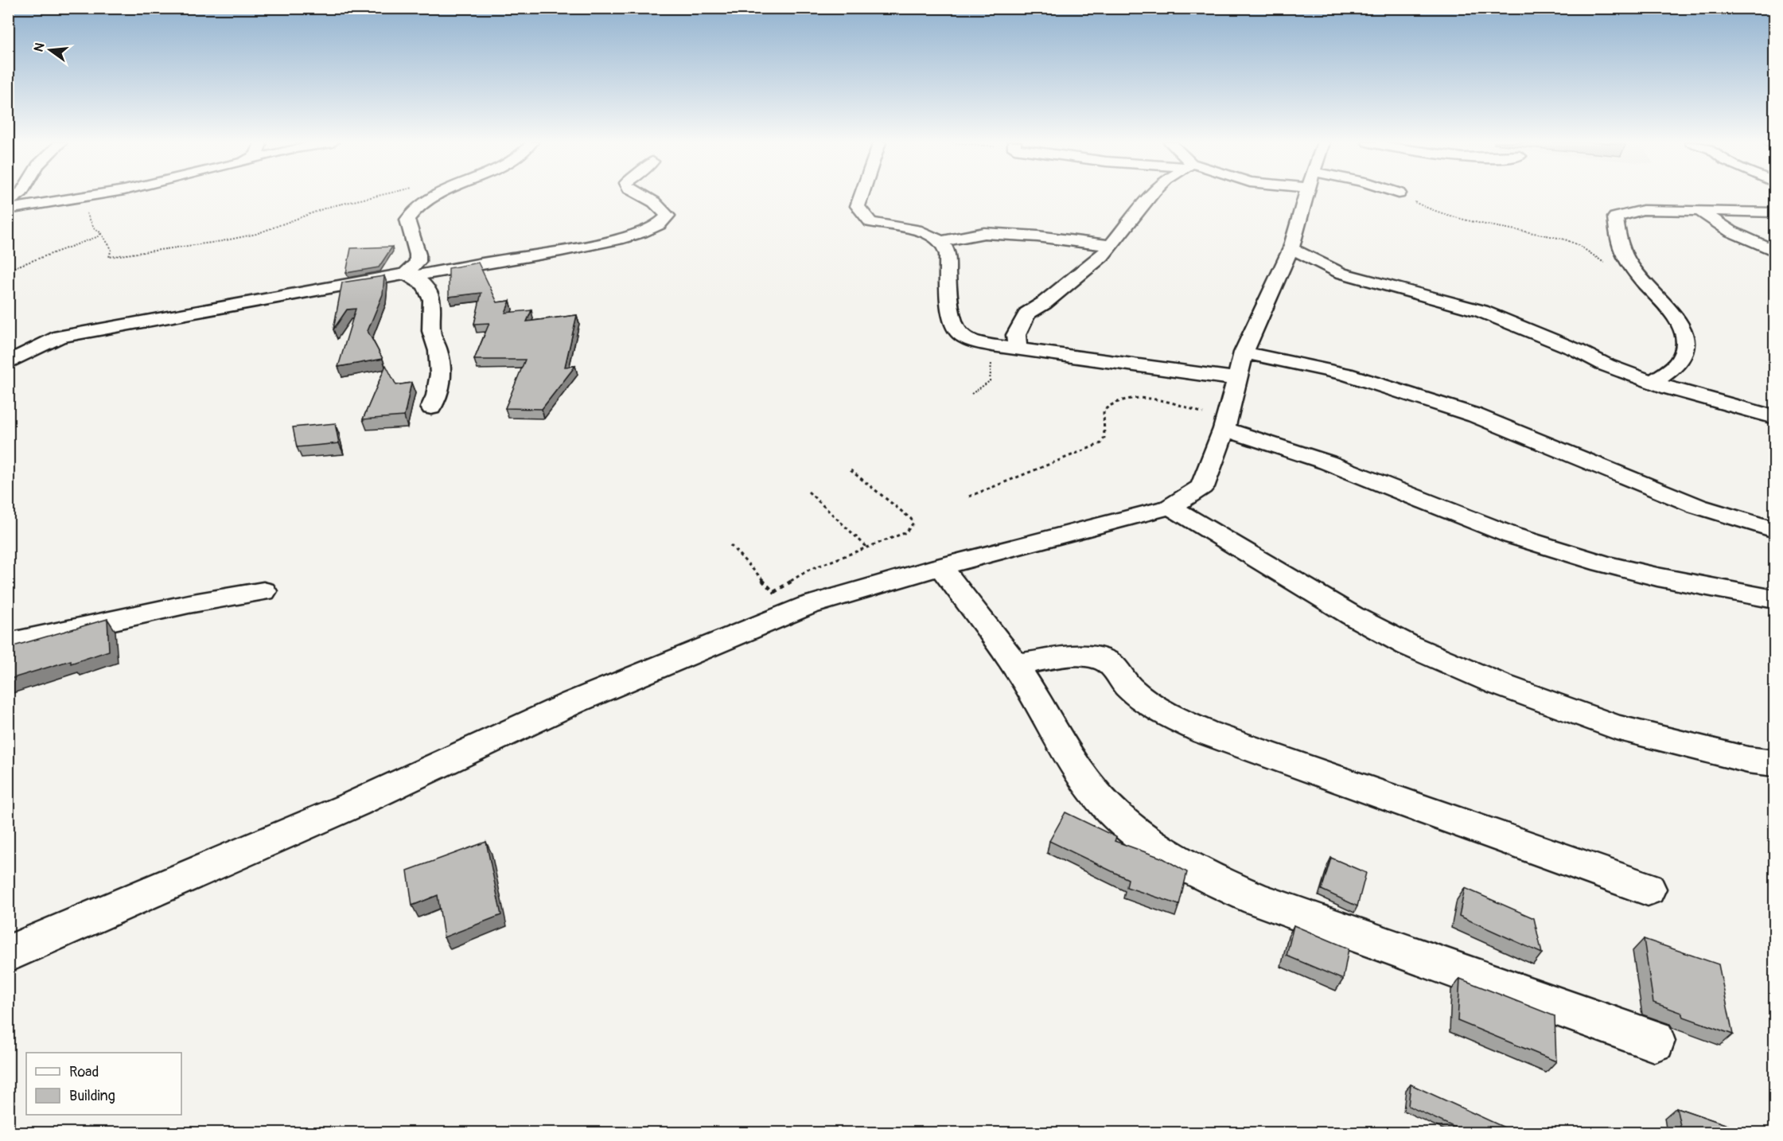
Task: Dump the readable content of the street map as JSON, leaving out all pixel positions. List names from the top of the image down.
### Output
{
  "legend": ["Road", "Building"],
  "north": "left"
}
